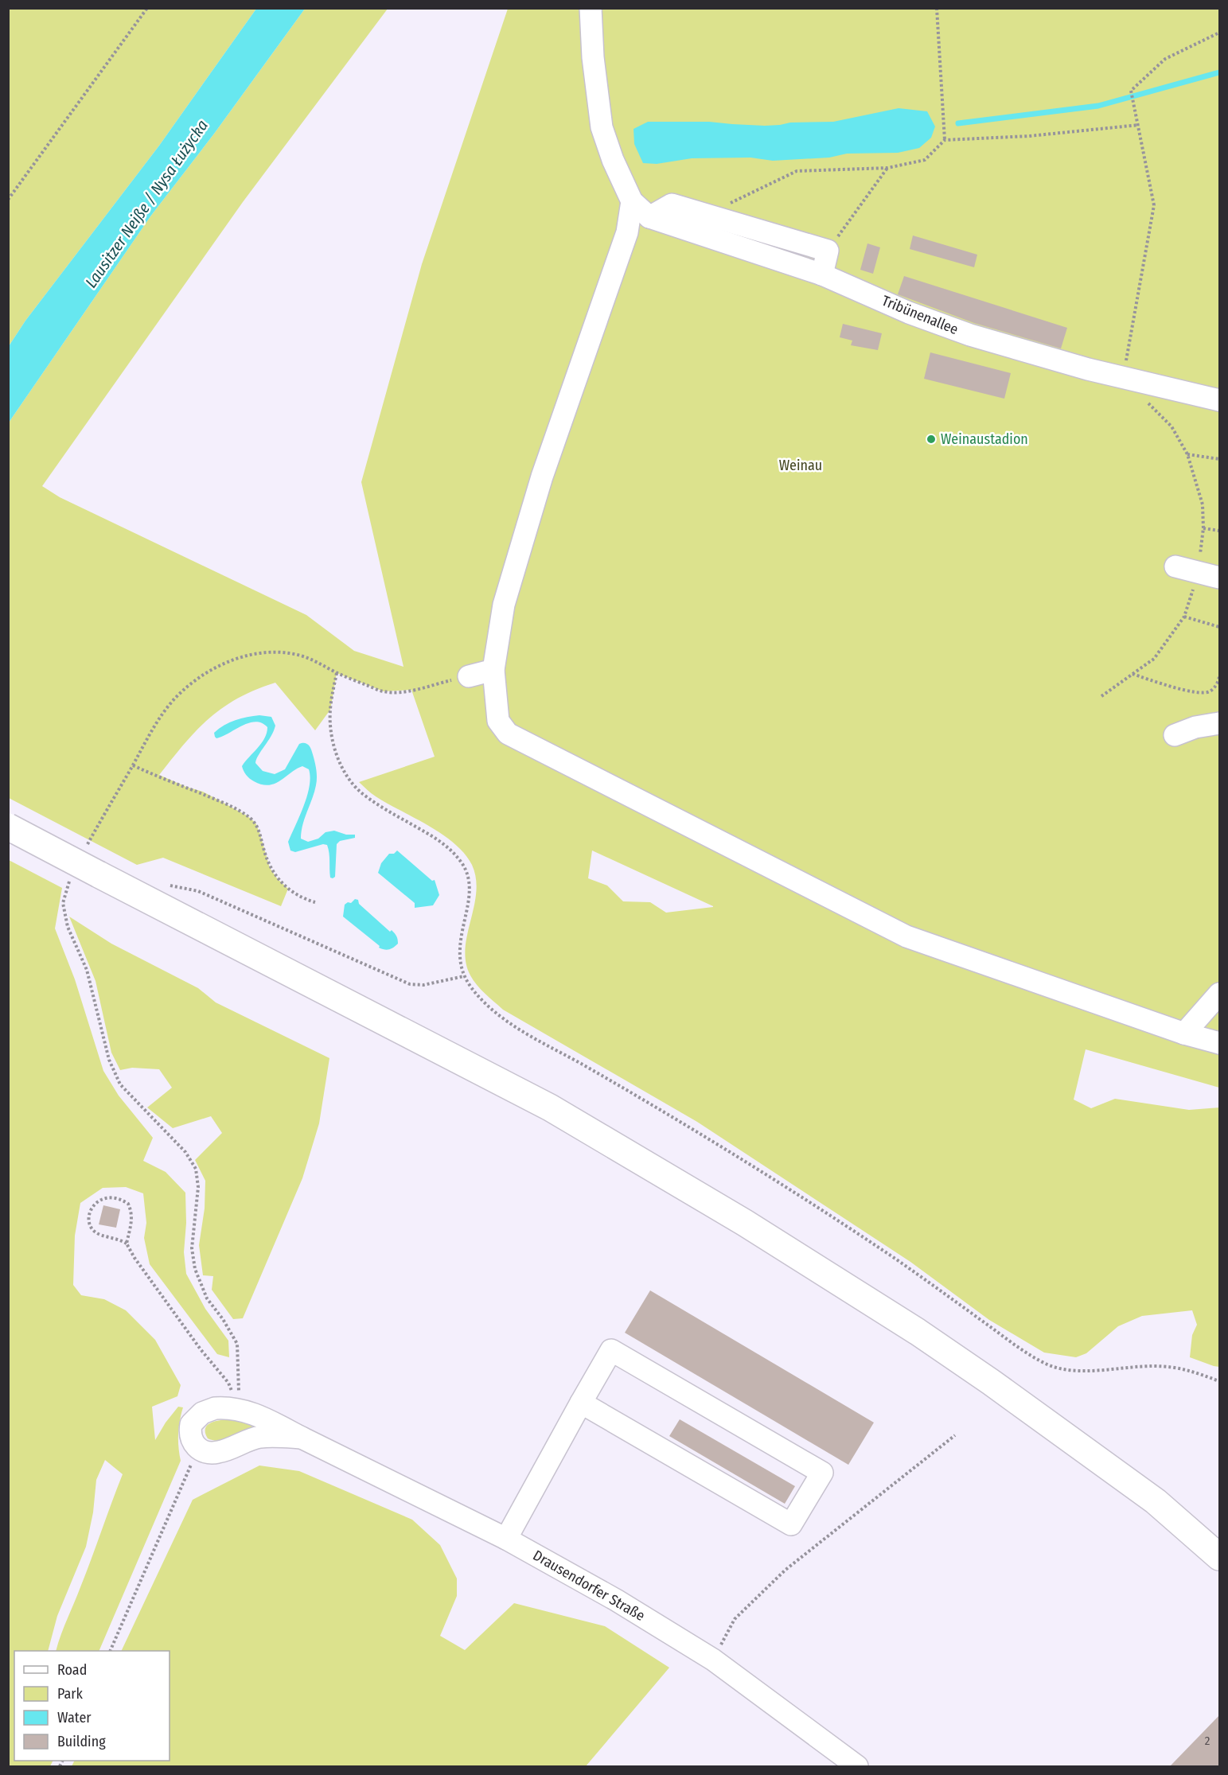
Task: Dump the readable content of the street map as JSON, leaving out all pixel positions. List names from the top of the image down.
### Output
{
  "streets": {
    "street": ["Tribünenallee", "Drausendorfer Straße"]
  },
  "water": ["Lausitzer Neiße / Nysa Łużycka"],
  "parks": ["Weinau"],
  "places": ["Weinaustadion"],
  "house_numbers": ["2"],
  "legend": [
    "Road",
    "Park",
    "Water",
    "Building"
  ]
}
